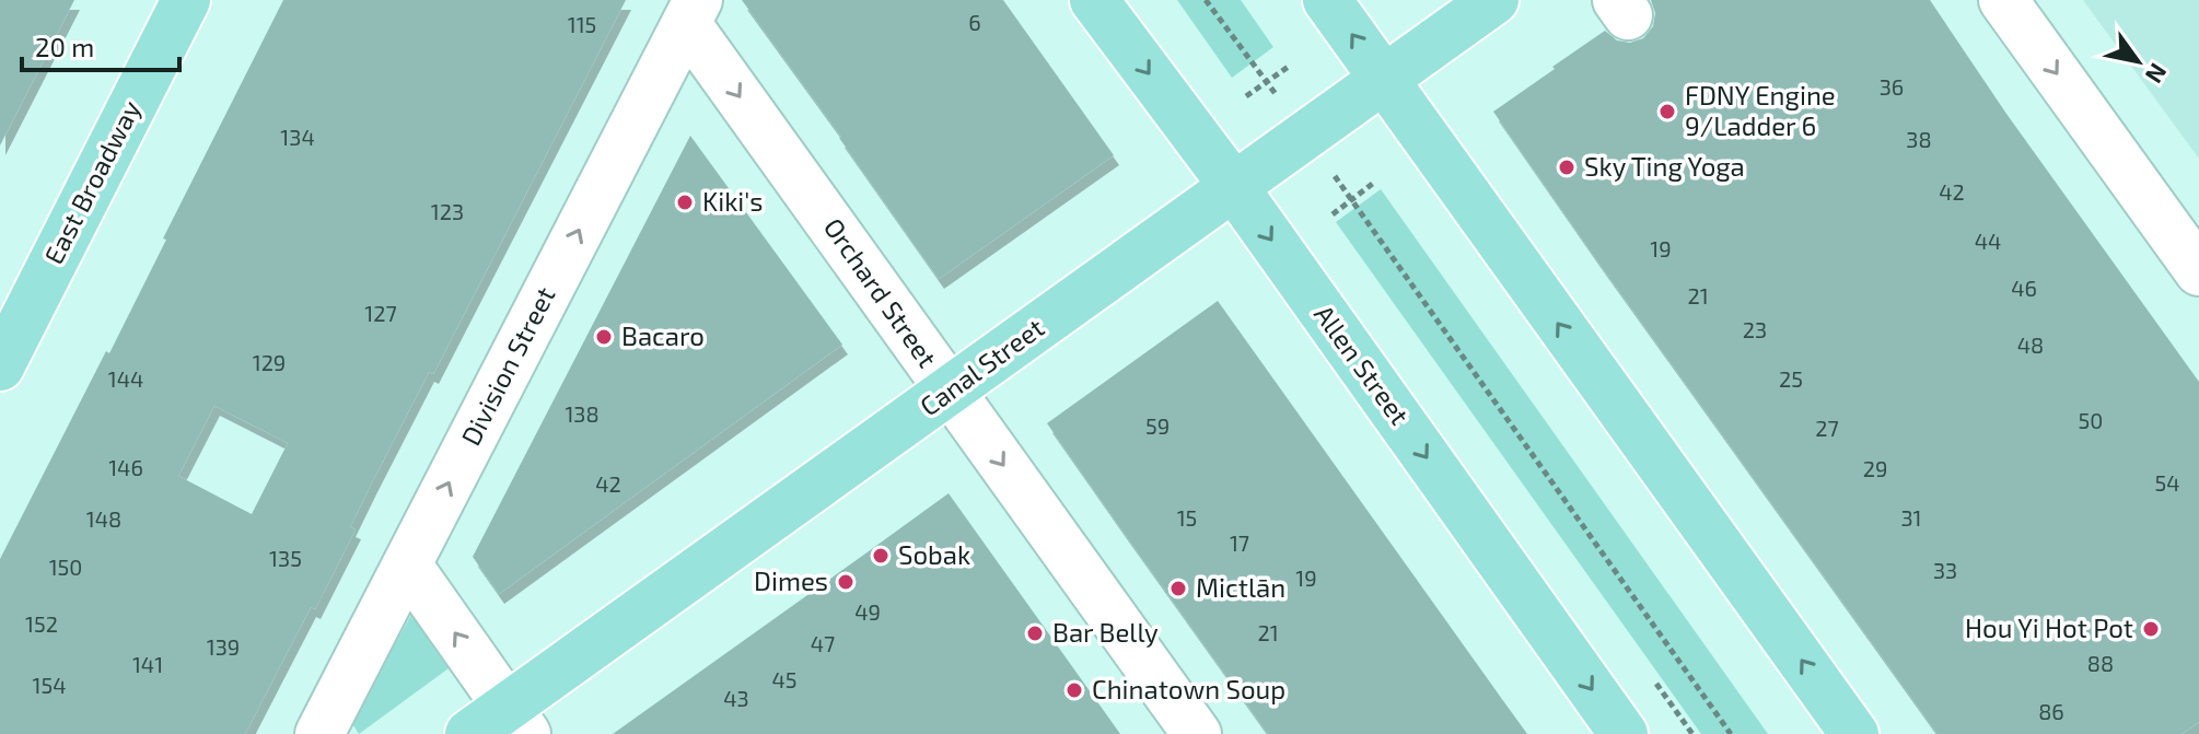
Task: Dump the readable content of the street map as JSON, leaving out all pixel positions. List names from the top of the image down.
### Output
{
  "streets": {
    "main road": ["East Broadway", "Allen Street", "Canal Street"],
    "street": ["Orchard Street", "Division Street"]
  },
  "crossings": [
    ["Orchard Street", "Division Street"],
    ["Orchard Street", "Canal Street"],
    ["Allen Street", "Canal Street"]
  ],
  "one_way": ["Orchard Street", "Division Street"],
  "places": [
    "FDNY Engine 9/Ladder 6",
    "Sky Ting Yoga",
    "Kiki's",
    "Bacaro",
    "Sobak",
    "Dimes",
    "Mictlān",
    "Hou Yi Hot Pot",
    "Bar Belly",
    "Chinatown Soup"
  ],
  "house_numbers": [
    "6",
    "115",
    "36",
    "134",
    "38",
    "42",
    "123",
    "44",
    "19",
    "46",
    "21",
    "127",
    "23",
    "48",
    "129",
    "144",
    "25",
    "138",
    "50",
    "59",
    "27",
    "146",
    "29",
    "54",
    "42",
    "15",
    "31",
    "148",
    "17",
    "135",
    "150",
    "33",
    "19",
    "49",
    "152",
    "21",
    "47",
    "139",
    "88",
    "141",
    "45",
    "154",
    "43",
    "86"
  ],
  "scale_bar": "20 m",
  "north": "bottom right"
}
